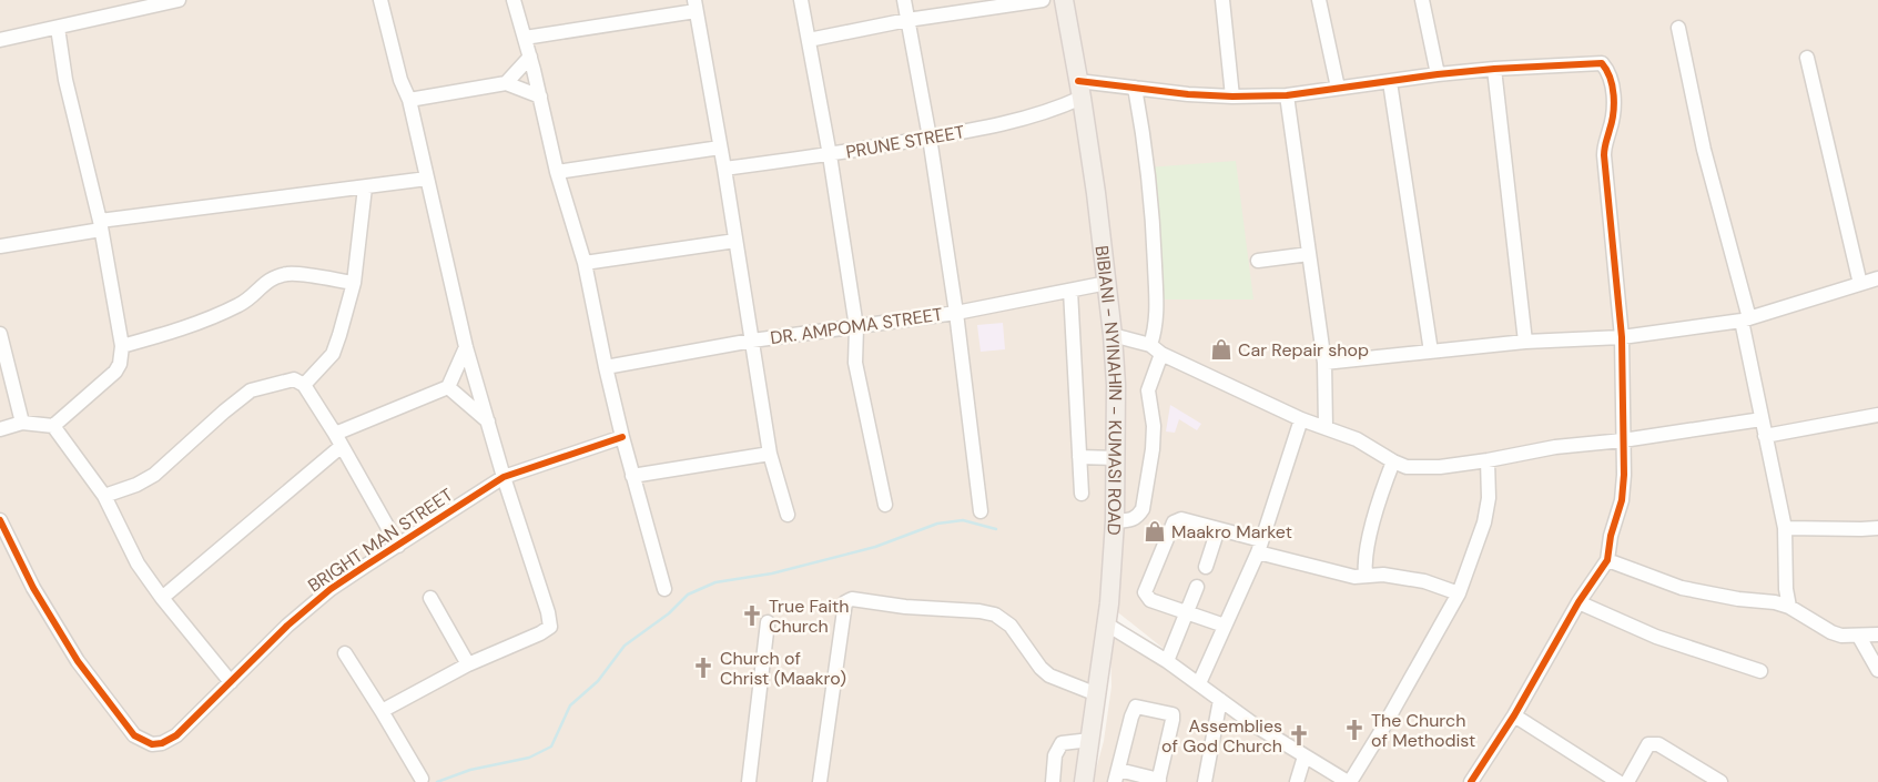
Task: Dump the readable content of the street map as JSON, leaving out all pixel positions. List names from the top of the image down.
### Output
{
  "streets": {
    "main road": ["BIBIANI - NYINAHIN - KUMASI ROAD"],
    "street": ["PRUNE STREET", "DR. AMPOMA STREET", "BRIGHT MAN STREET"]
  },
  "crossings": [
    ["PRUNE STREET", "BIBIANI - NYINAHIN - KUMASI ROAD"],
    ["DR. AMPOMA STREET", "BIBIANI - NYINAHIN - KUMASI ROAD"]
  ],
  "places": {
    "shop": ["Car Repair shop", "Maakro Market"],
    "church": [
      "True Faith Church",
      "Church of Christ (Maakro)",
      "The Church of Methodist",
      "Assemblies of God Church"
    ]
  }
}
